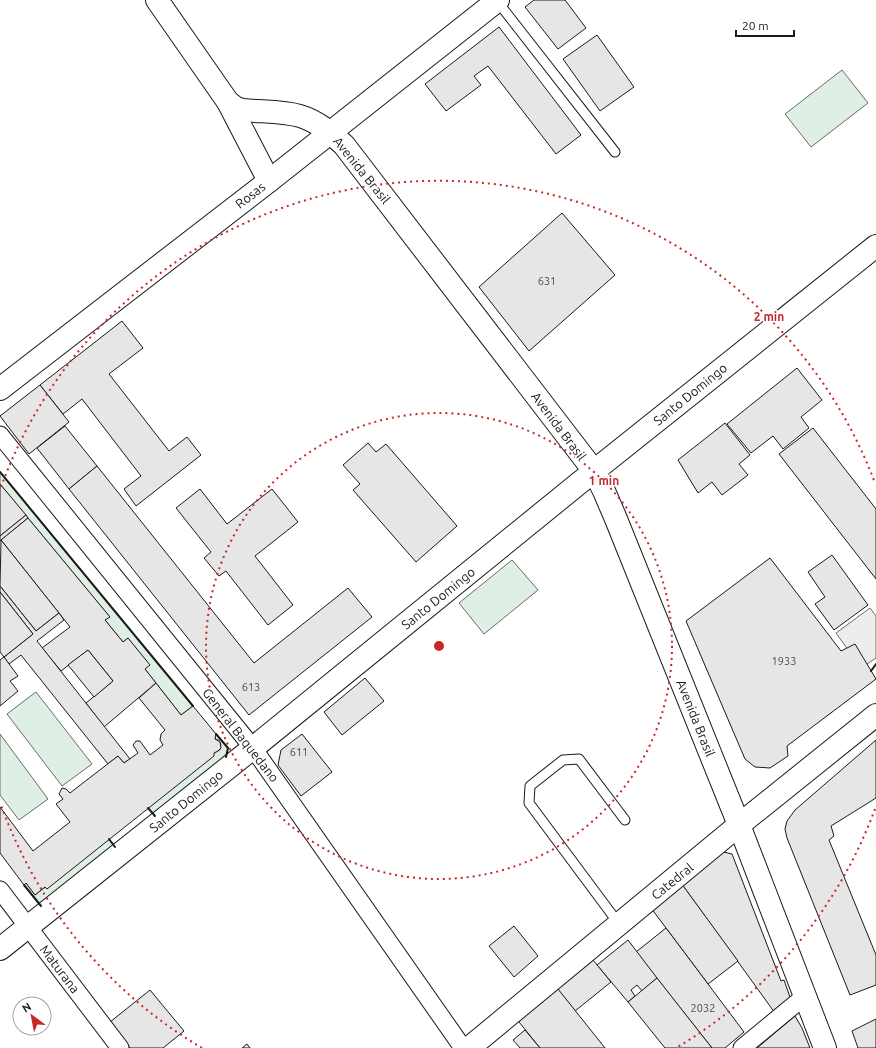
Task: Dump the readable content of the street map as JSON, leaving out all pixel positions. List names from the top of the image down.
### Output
{
  "streets": {
    "main road": [
      "Avenida Brasil",
      "Rosas",
      "Santo Domingo",
      "Catedral"
    ],
    "street": ["General Baquedano", "Maturana"]
  },
  "crossings": [
    ["Avenida Brasil", "Rosas"],
    ["Avenida Brasil", "Santo Domingo"],
    ["Avenida Brasil", "Catedral"],
    ["Santo Domingo", "General Baquedano"],
    ["Santo Domingo", "Maturana"]
  ],
  "house_numbers": [
    "631",
    "1933",
    "613",
    "611",
    "2032"
  ],
  "scale_bar": "20 m",
  "north": "top left",
  "rings": ["2 min", "1 min"]
}
